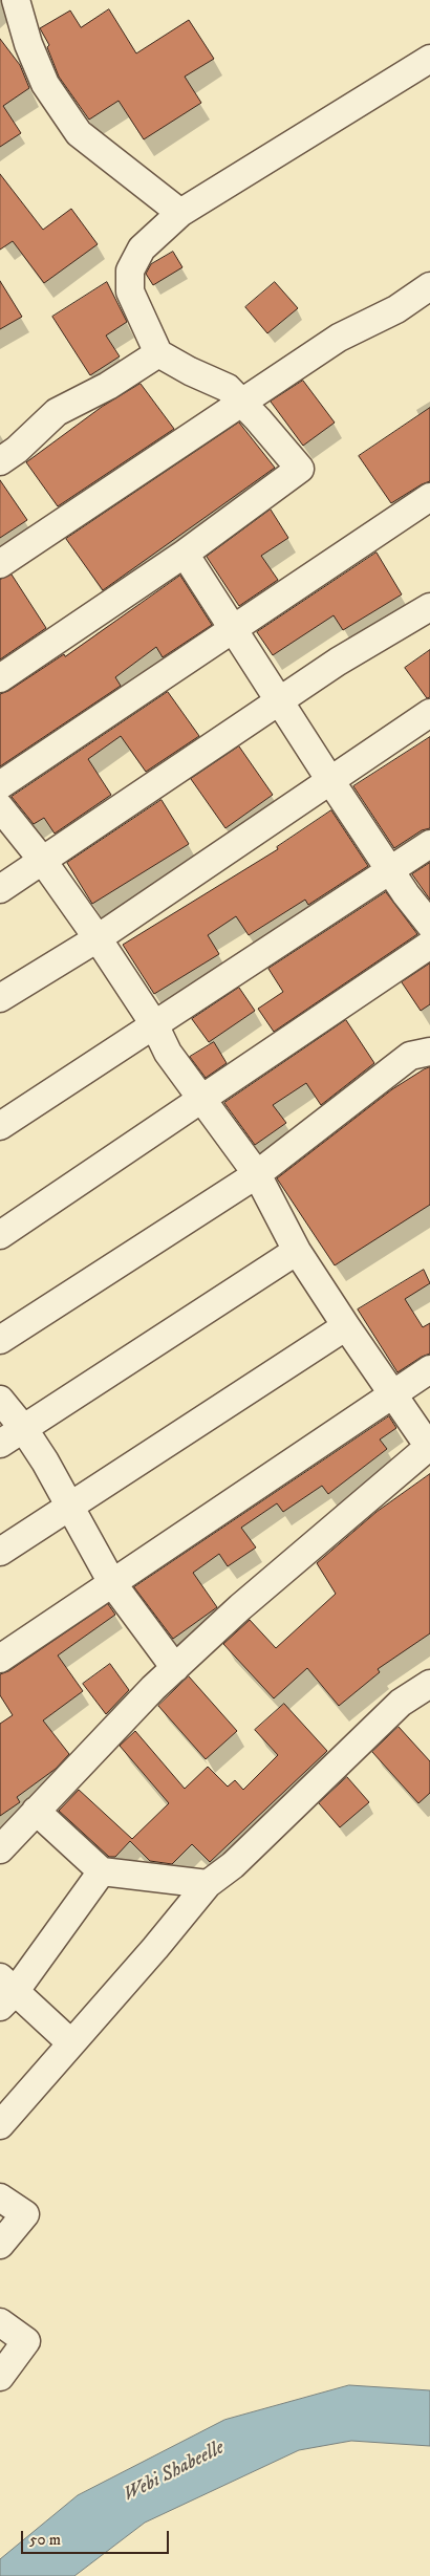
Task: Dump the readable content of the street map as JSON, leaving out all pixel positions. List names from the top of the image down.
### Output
{
  "water": ["Webi Shabeelle"],
  "scale_bar": "50 m"
}
